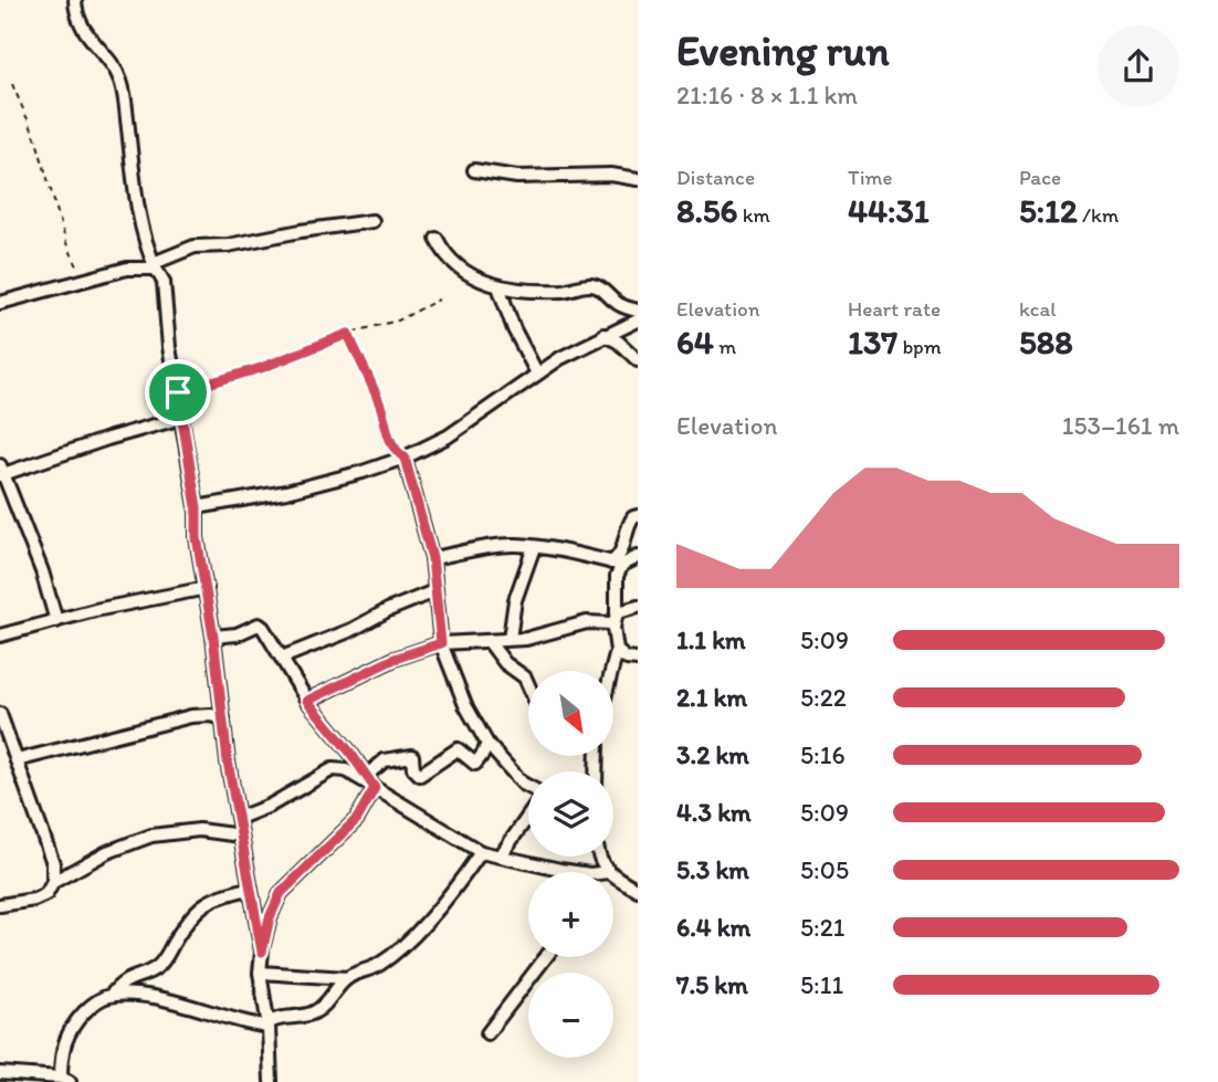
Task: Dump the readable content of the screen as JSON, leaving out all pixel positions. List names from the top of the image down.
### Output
{
  "north": "bottom right",
  "page": {
    "heading": ["Evening run", "21:16 · 8 × 1.1 km"],
    "stats": [
      ["Distance", "8.56 km"],
      ["Time", "44:31"],
      ["Pace", "5:12 /km"],
      ["Elevation", "64 m"],
      ["Heart rate", "137 bpm"],
      ["kcal", "588"]
    ],
    "chart": ["Elevation", "153–161 m"],
    "list": [
      {
        "name": "1.1 km",
        "note": "5:09"
      },
      {
        "name": "2.1 km",
        "note": "5:22"
      },
      {
        "name": "3.2 km",
        "note": "5:16"
      },
      {
        "name": "4.3 km",
        "note": "5:09"
      },
      {
        "name": "5.3 km",
        "note": "5:05"
      },
      {
        "name": "6.4 km",
        "note": "5:21"
      },
      {
        "name": "7.5 km",
        "note": "5:11"
      }
    ],
    "map_buttons": ["+", "−"]
  }
}
